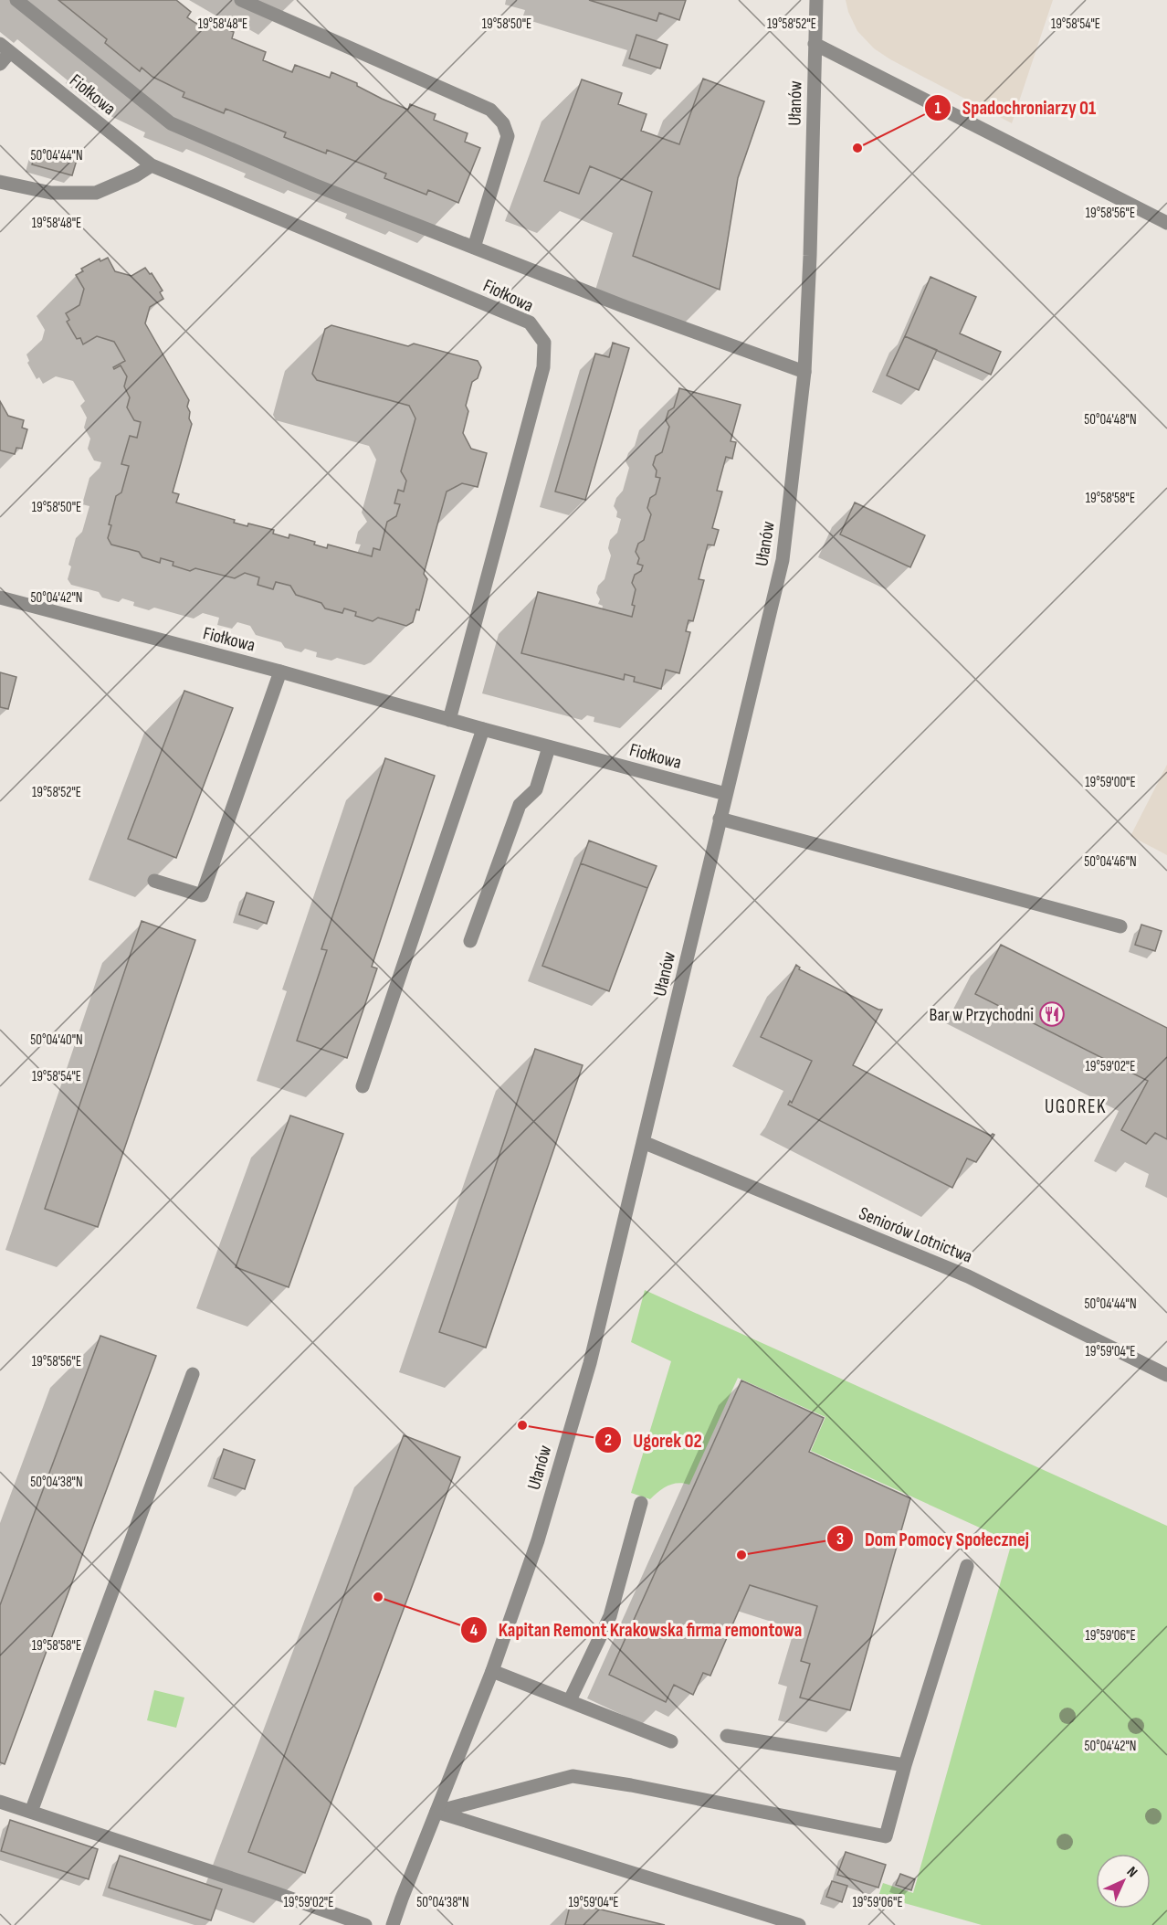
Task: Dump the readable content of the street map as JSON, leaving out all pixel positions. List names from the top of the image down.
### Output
{
  "streets": {
    "street": ["Fiołkowa", "Ułanów", "Seniorów Lotnictwa"]
  },
  "crossings": [
    ["Fiołkowa", "Ułanów"],
    ["Ułanów", "Seniorów Lotnictwa"]
  ],
  "districts": ["UGOREK"],
  "places": {
    "other": [
      "Spadochroniarzy 01",
      "Ugorek 02",
      "Dom Pomocy Społecznej",
      "Kapitan Remont Krakowska firma remontowa"
    ],
    "restaurant": ["Bar w Przychodni"]
  },
  "north": "top right",
  "coordinates": [
    "19°58'48\"E",
    "19°58'50\"E",
    "19°58'52\"E",
    "19°58'54\"E",
    "50°04'44\"N",
    "19°58'56\"E",
    "50°04'48\"N",
    "19°58'58\"E",
    "50°04'42\"N",
    "19°59'00\"E",
    "50°04'46\"N",
    "50°04'40\"N",
    "19°59'02\"E",
    "19°59'04\"E",
    "50°04'38\"N",
    "19°59'06\"E"
  ]
}
